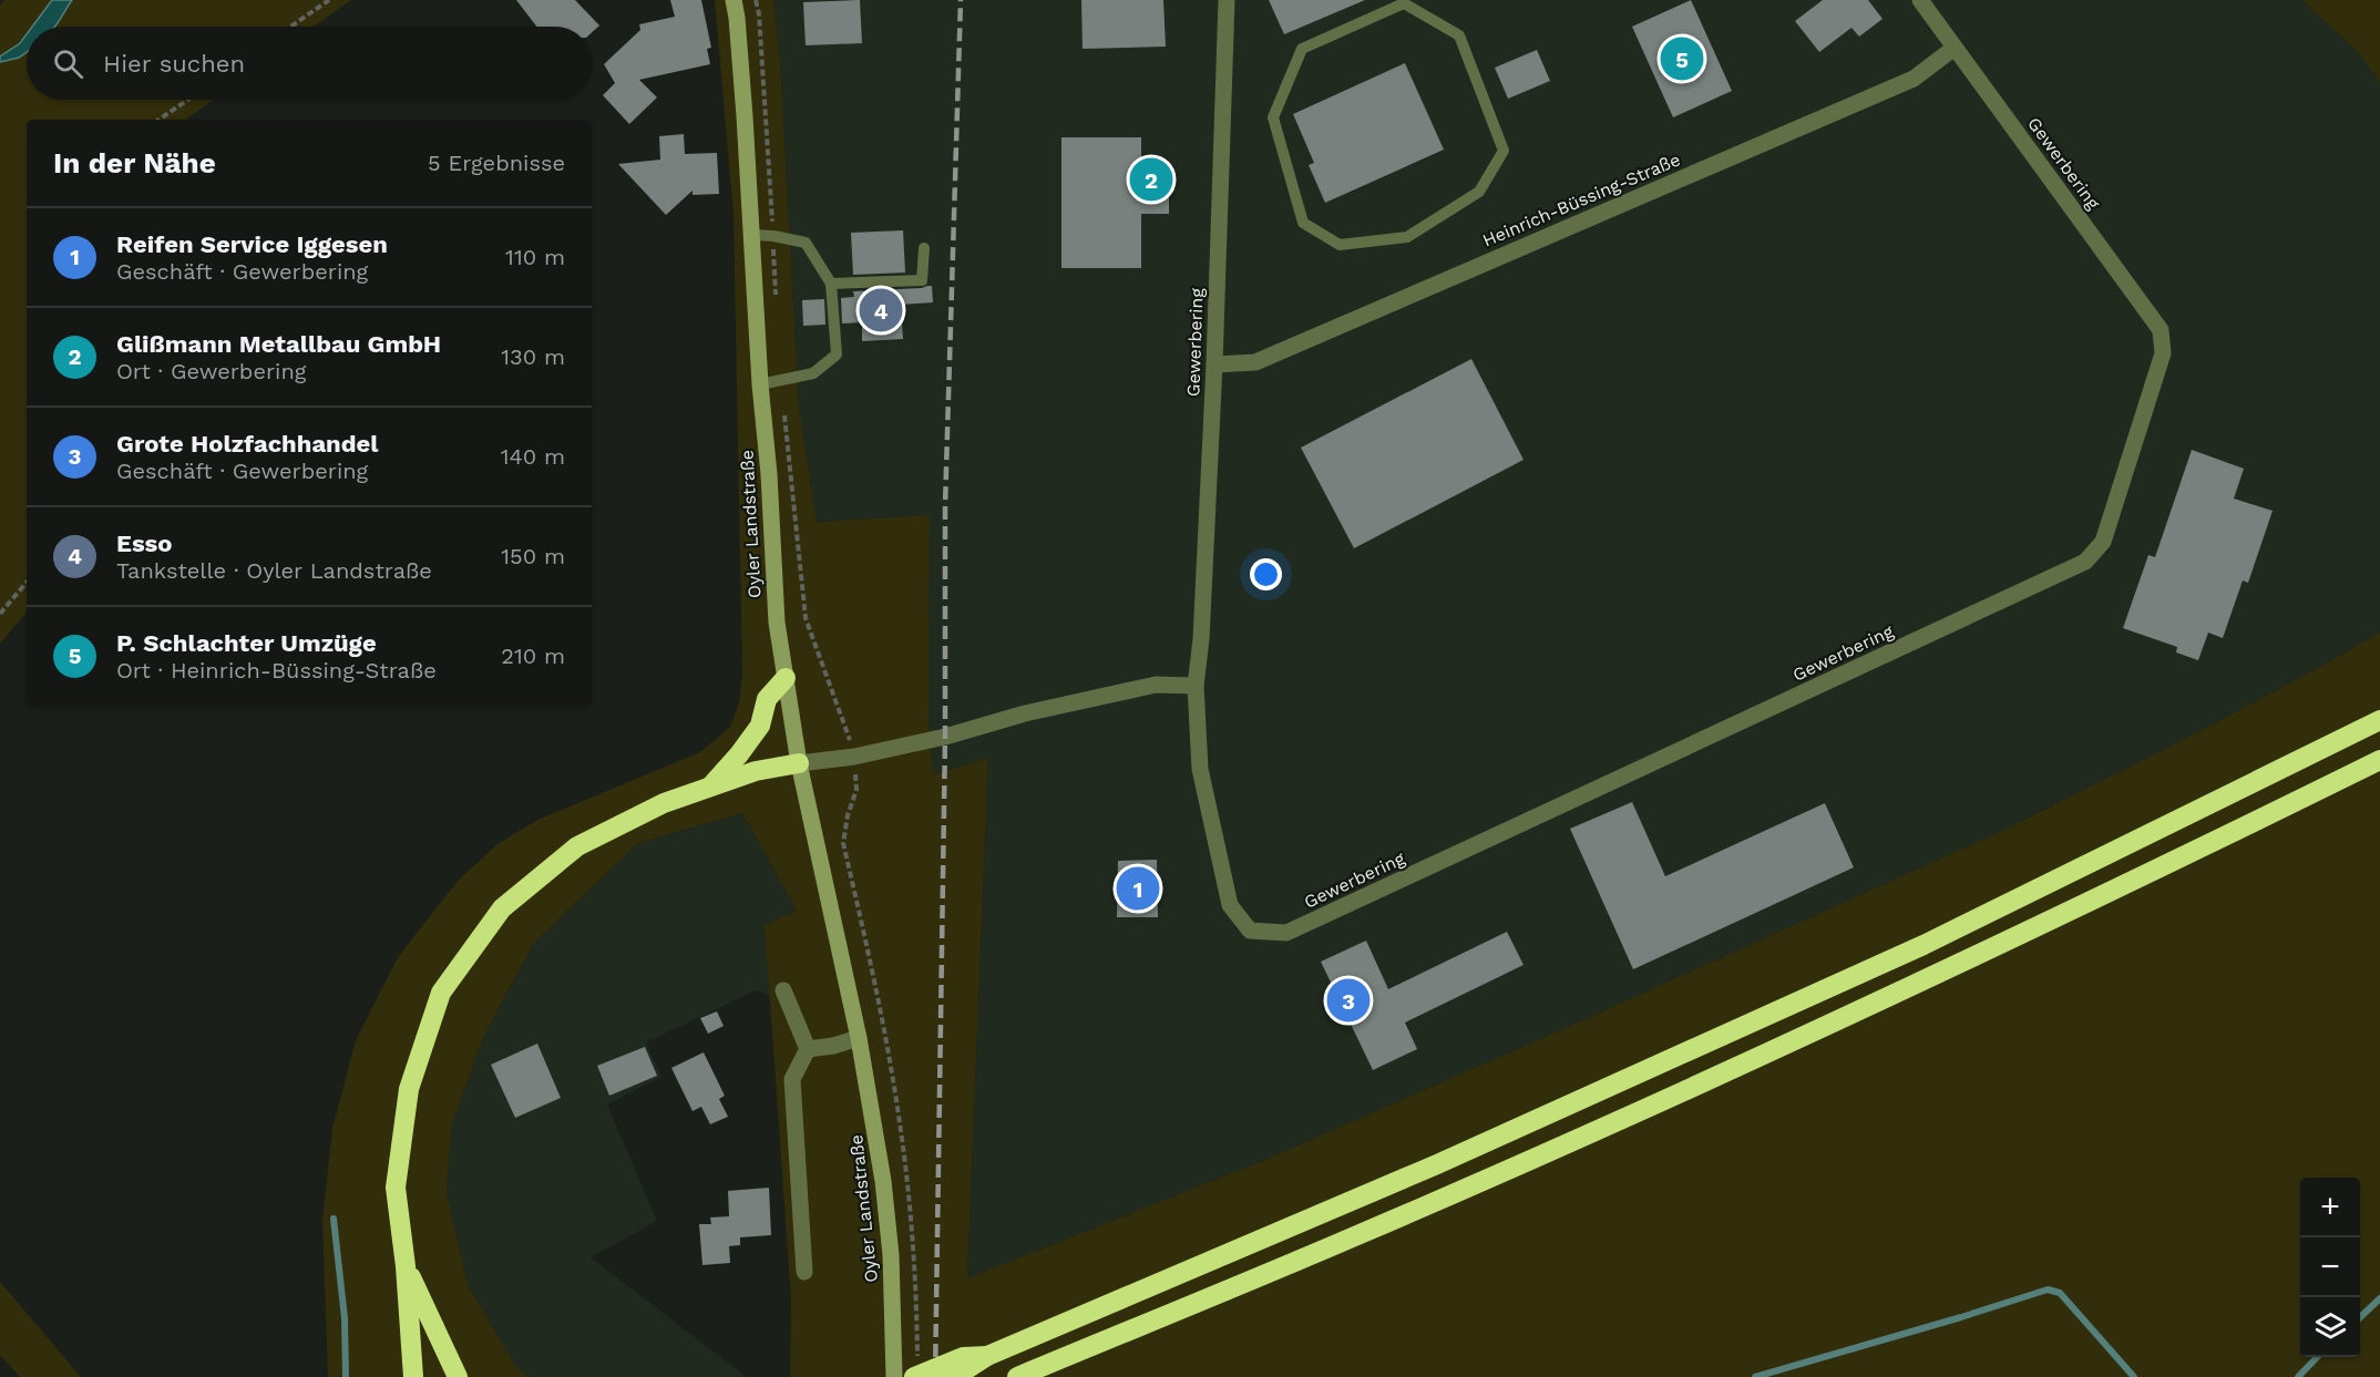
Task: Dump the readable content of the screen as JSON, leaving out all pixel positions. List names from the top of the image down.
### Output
{
  "streets": {
    "main road": ["Oyler Landstraße"],
    "street": ["Gewerbering", "Heinrich-Büssing-Straße"]
  },
  "crossings": [
    ["Gewerbering", "Heinrich-Büssing-Straße"]
  ],
  "page": {
    "search": "Hier suchen",
    "pins": [
      "5",
      "2",
      "4",
      "1",
      "3"
    ],
    "heading": ["In der Nähe", "5 Ergebnisse"],
    "list": [
      {
        "mark": "1",
        "name": "Reifen Service Iggesen",
        "note": "Geschäft · Gewerbering",
        "value": "110 m"
      },
      {
        "mark": "2",
        "name": "Glißmann Metallbau GmbH",
        "note": "Ort · Gewerbering",
        "value": "130 m"
      },
      {
        "mark": "3",
        "name": "Grote Holzfachhandel",
        "note": "Geschäft · Gewerbering",
        "value": "140 m"
      },
      {
        "mark": "4",
        "name": "Esso",
        "note": "Tankstelle · Oyler Landstraße",
        "value": "150 m"
      },
      {
        "mark": "5",
        "name": "P. Schlachter Umzüge",
        "note": "Ort · Heinrich-Büssing-Straße",
        "value": "210 m"
      }
    ],
    "map_buttons": ["+", "−"]
  }
}
